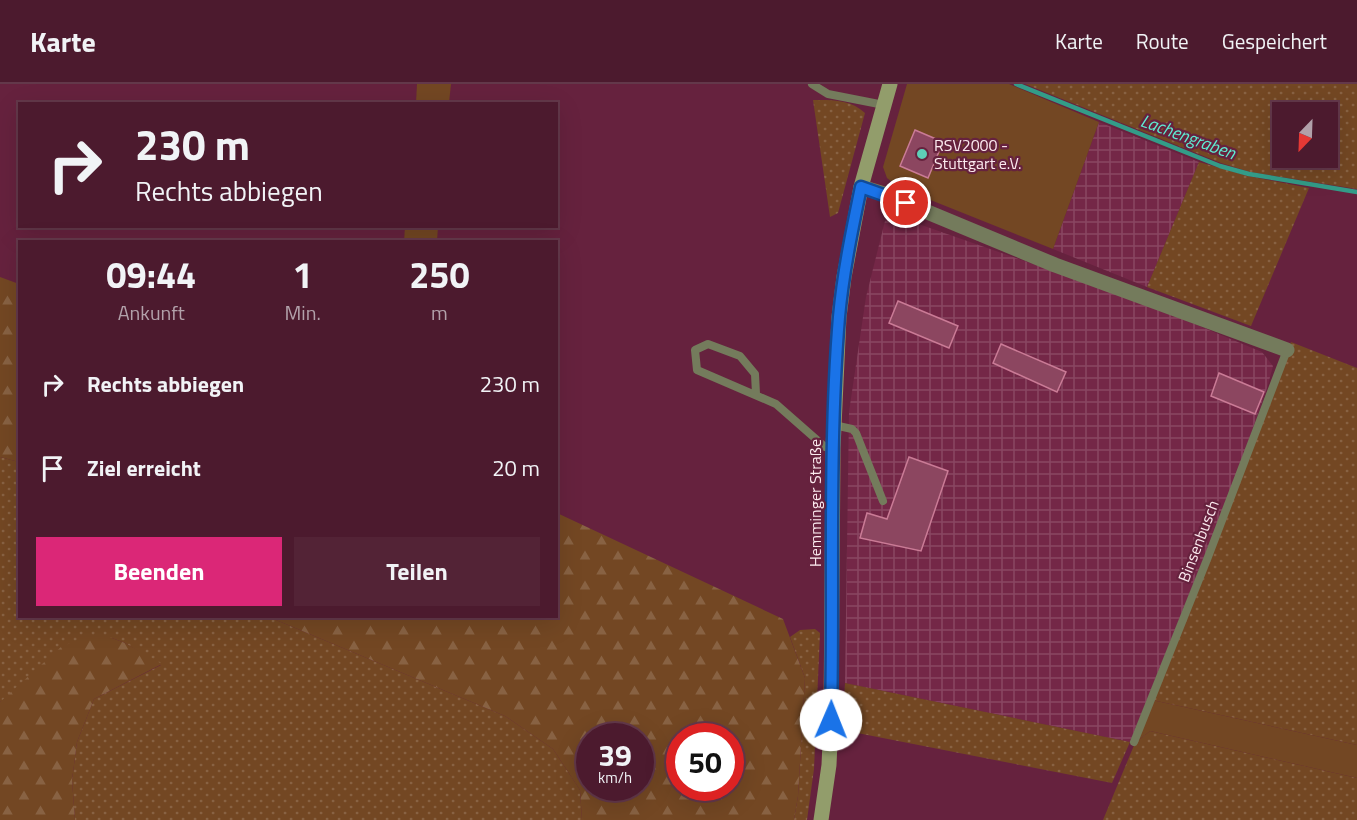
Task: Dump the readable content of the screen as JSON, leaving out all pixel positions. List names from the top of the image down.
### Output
{
  "streets": {
    "main road": ["Hemminger Straße"],
    "lane": ["Binsenbusch"]
  },
  "water": ["Lachengraben"],
  "places": ["RSV2000 - Stuttgart e.V."],
  "north": "bottom left",
  "page": {
    "header": "Karte",
    "nav": ["Karte", "Route", "Gespeichert"],
    "turn": ["230 m", "Rechts abbiegen"],
    "eta": [
      "09:44",
      "Ankunft",
      "1",
      "Min.",
      "250",
      "m"
    ],
    "list": [
      {
        "name": "Rechts abbiegen",
        "value": "230 m"
      },
      {
        "name": "Ziel erreicht",
        "value": "20 m"
      }
    ],
    "buttons": ["Beenden", "Teilen"],
    "speed": "39 km/h",
    "limit": "50"
  }
}
